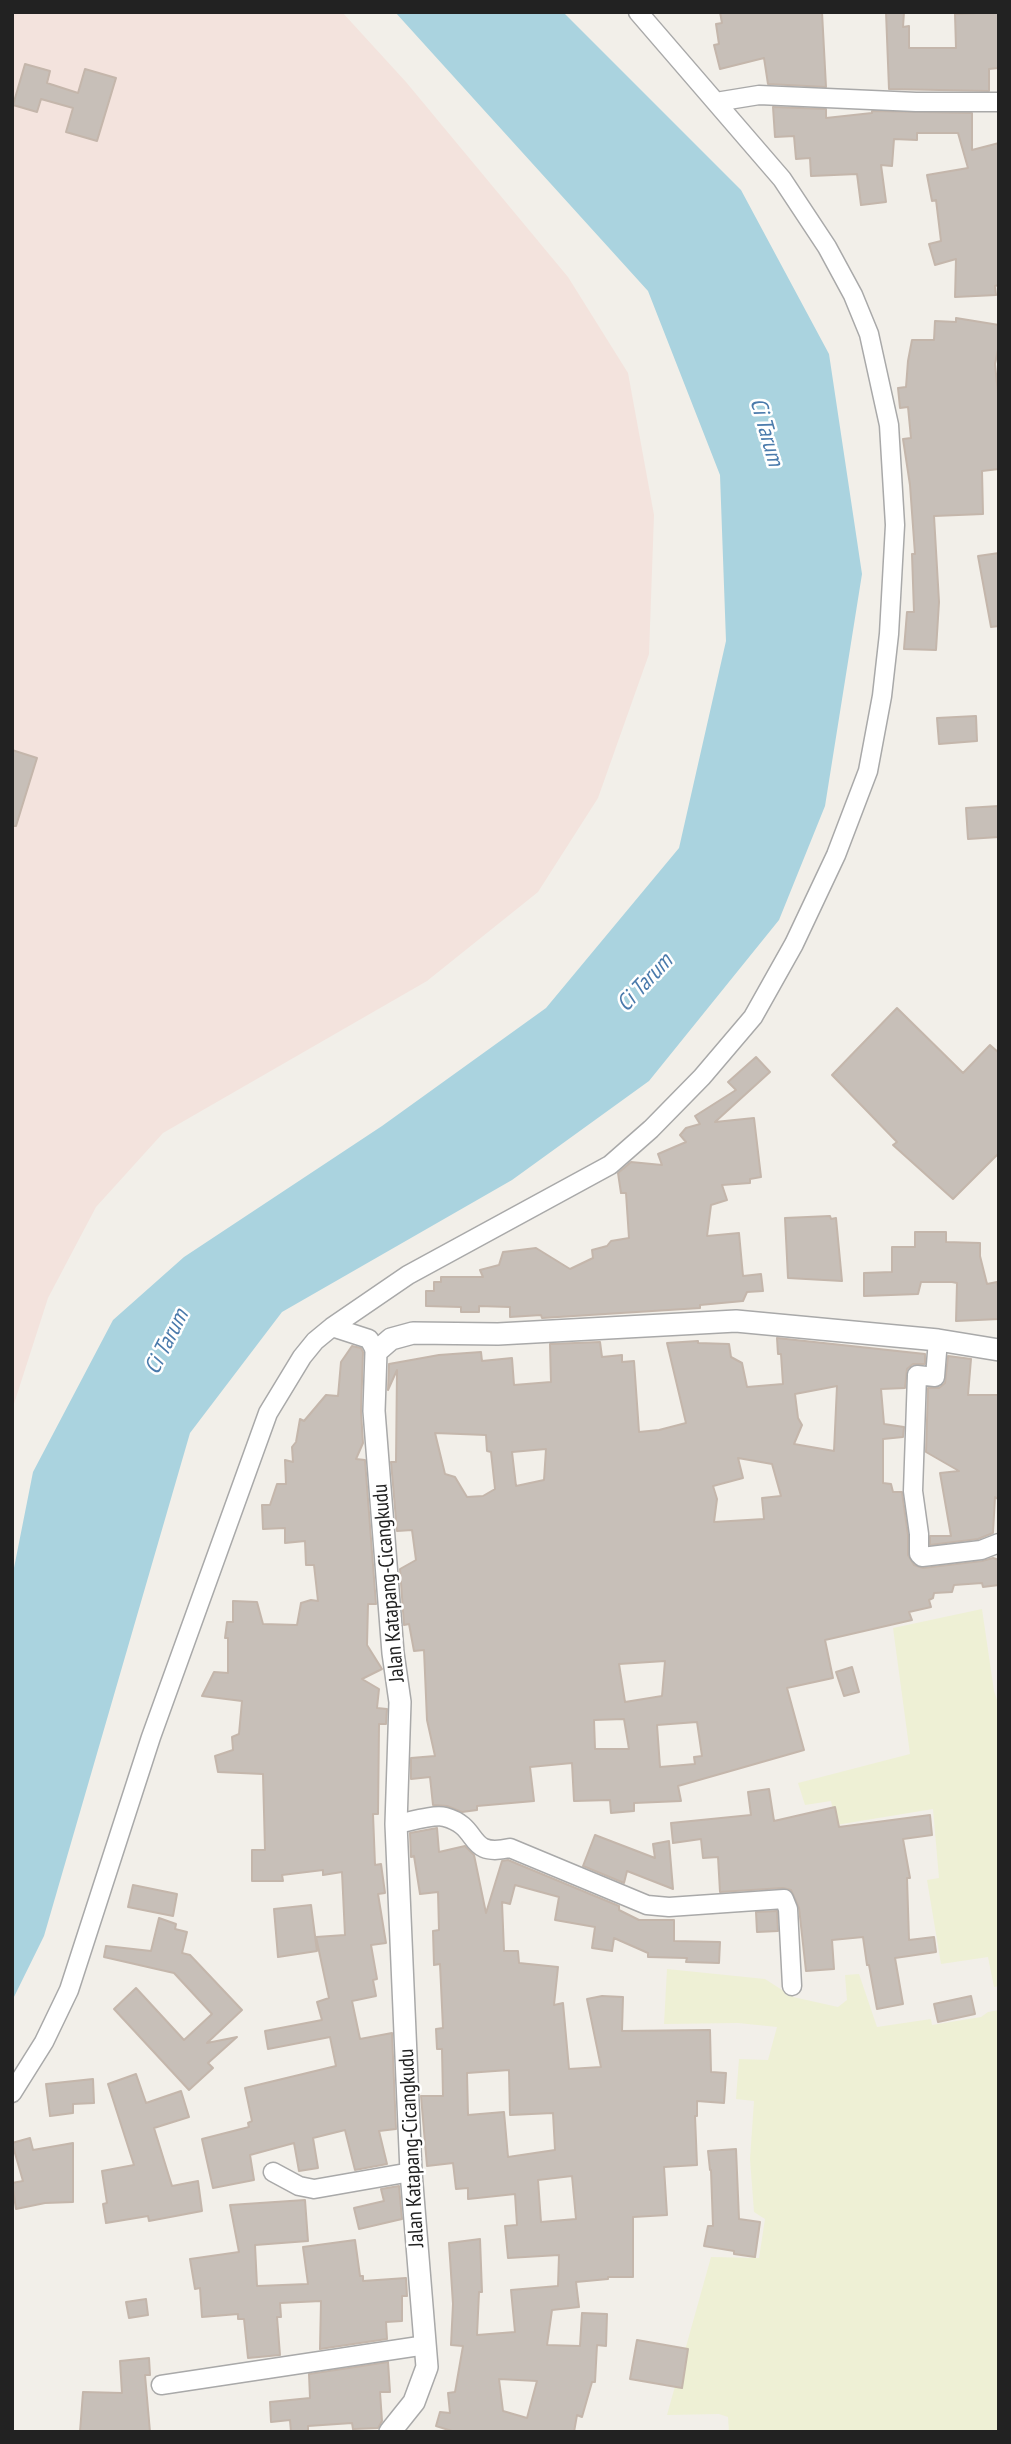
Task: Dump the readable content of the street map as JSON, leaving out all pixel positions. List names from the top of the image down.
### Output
{
  "streets": {
    "street": ["Jalan Katapang-Cicangkudu"]
  },
  "water": ["Ci Tarum"]
}
